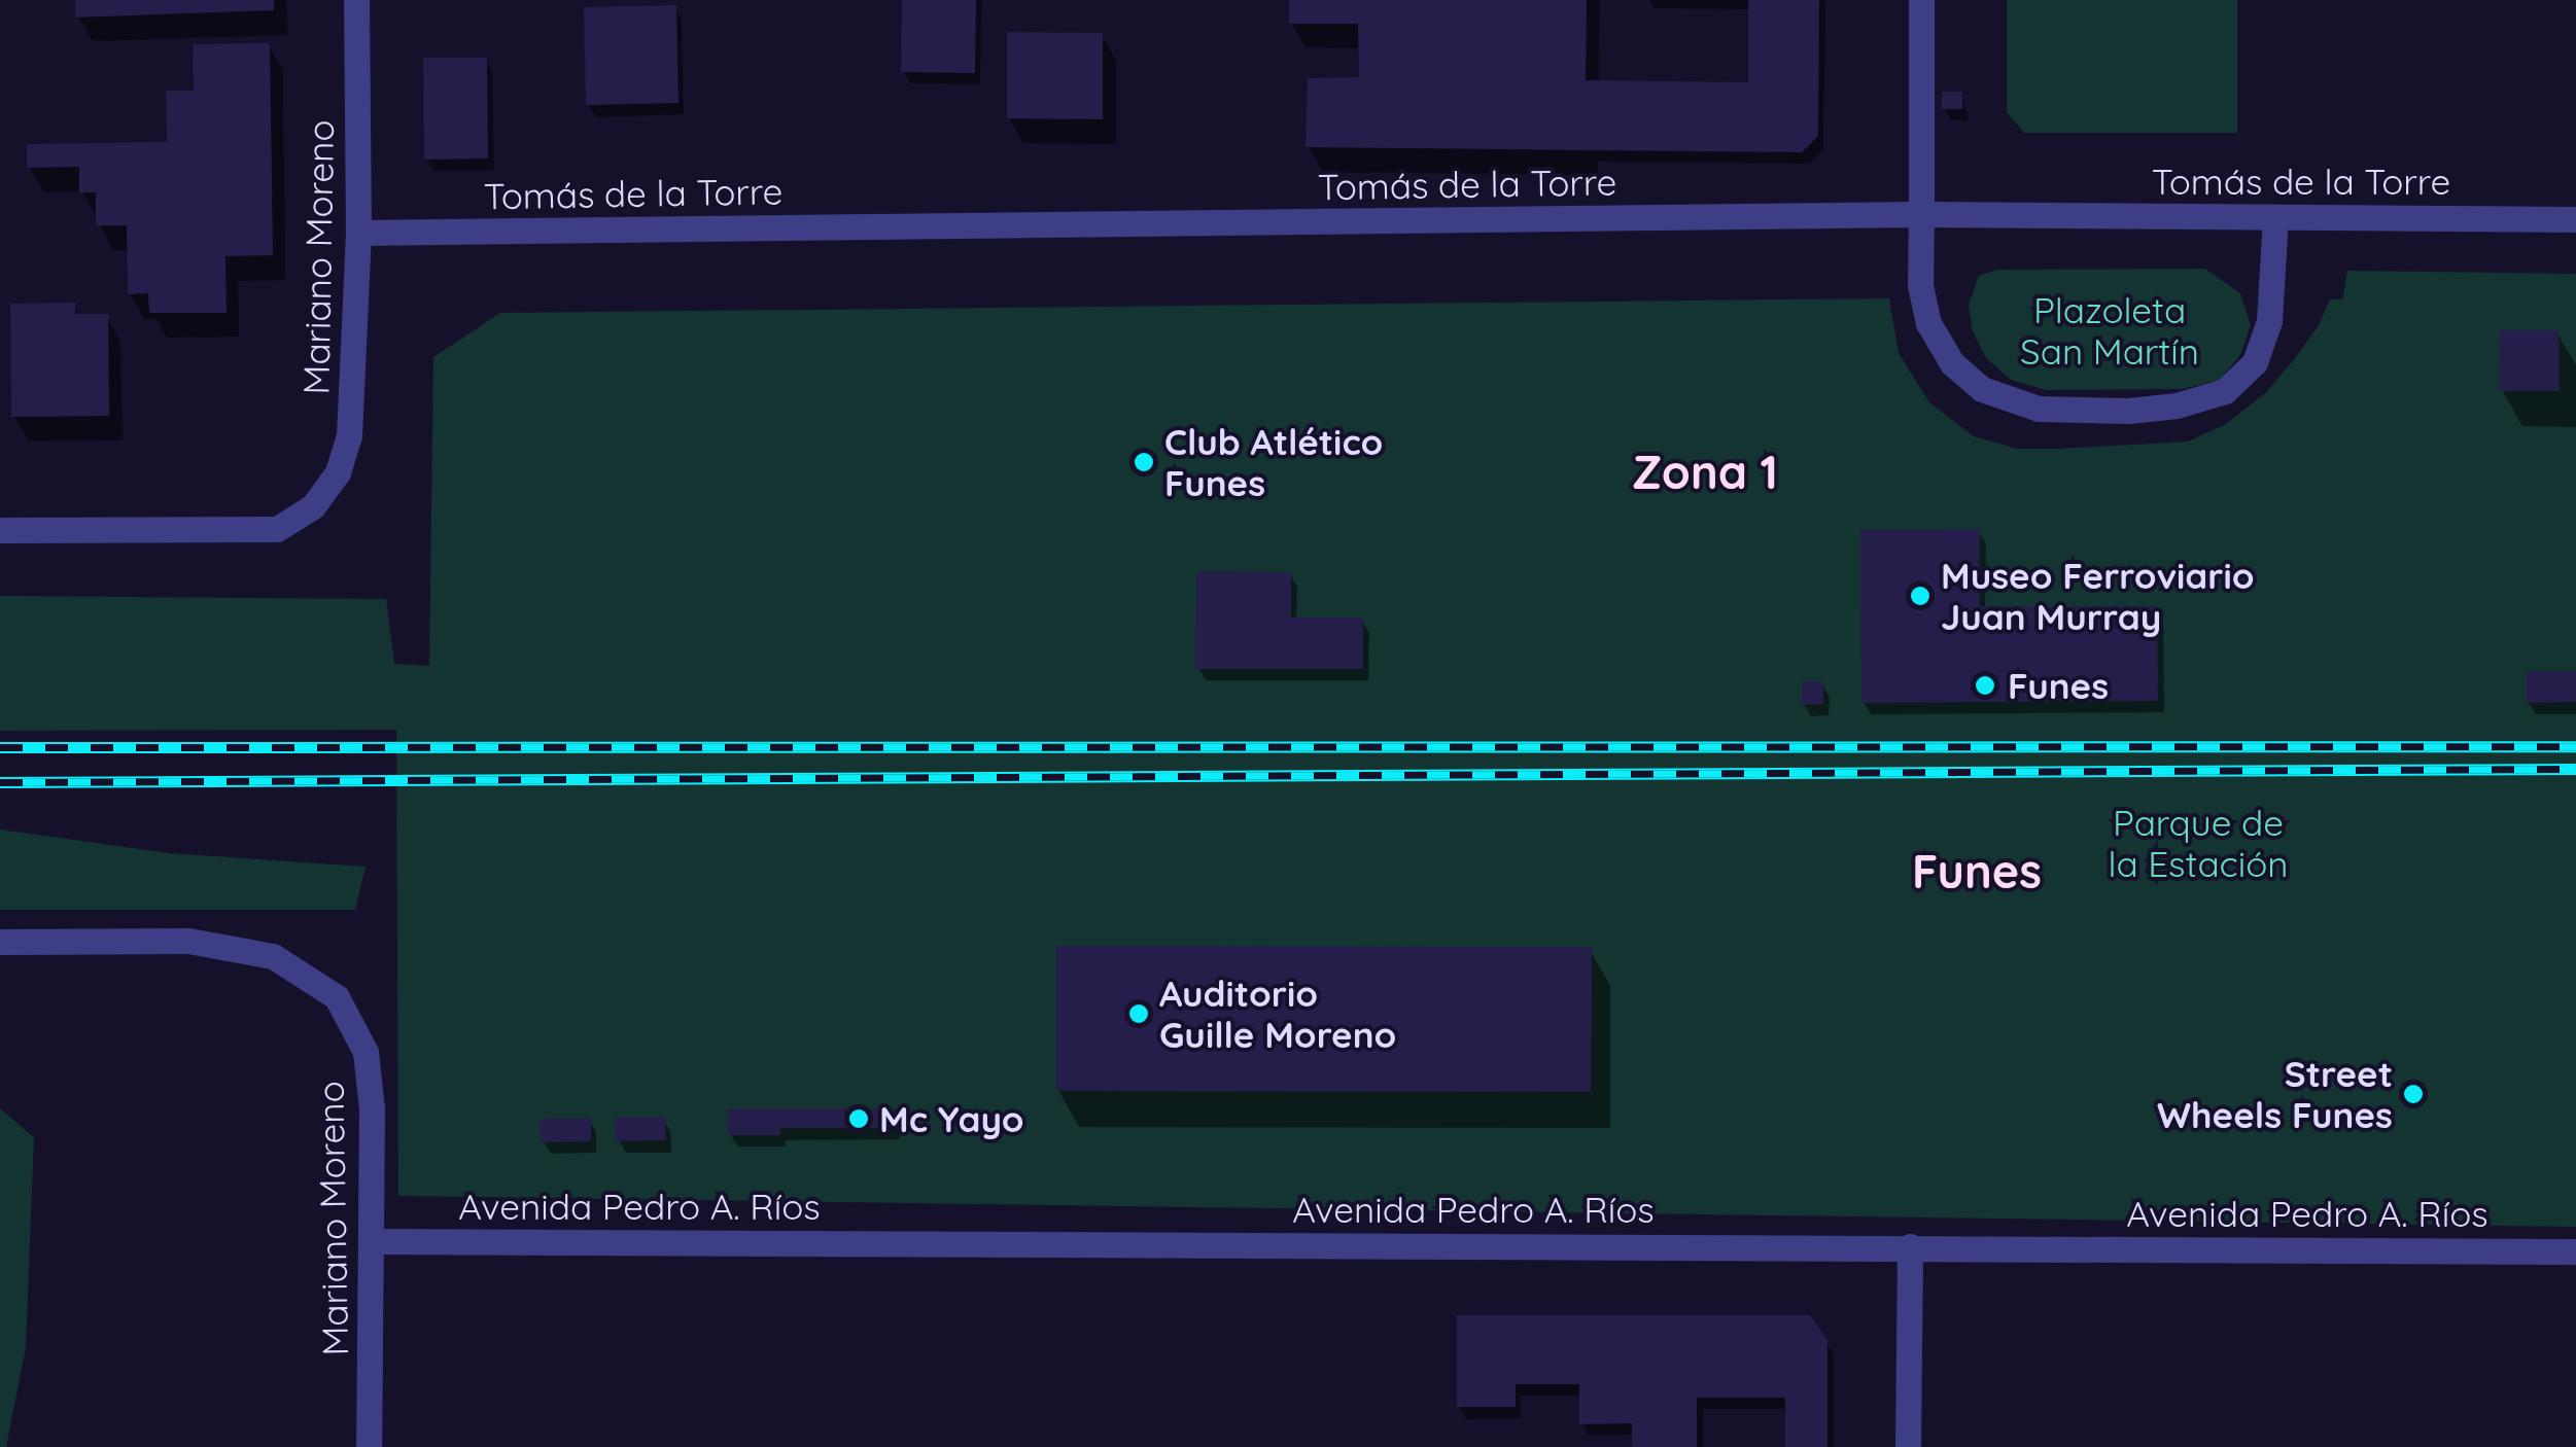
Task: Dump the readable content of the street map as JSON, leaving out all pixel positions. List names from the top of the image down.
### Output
{
  "streets": {
    "street": ["Tomás de la Torre", "Mariano Moreno", "Avenida Pedro A. Ríos"]
  },
  "crossings": [
    ["Tomás de la Torre", "Mariano Moreno"],
    ["Mariano Moreno", "Avenida Pedro A. Ríos"]
  ],
  "districts": ["Zona 1", "Funes"],
  "parks": ["Plazoleta San Martín", "Parque de la Estación"],
  "places": [
    "Club Atlético Funes",
    "Museo Ferroviario Juan Murray",
    "Funes",
    "Auditorio Guille Moreno",
    "Street Wheels Funes",
    "Mc Yayo"
  ]
}
